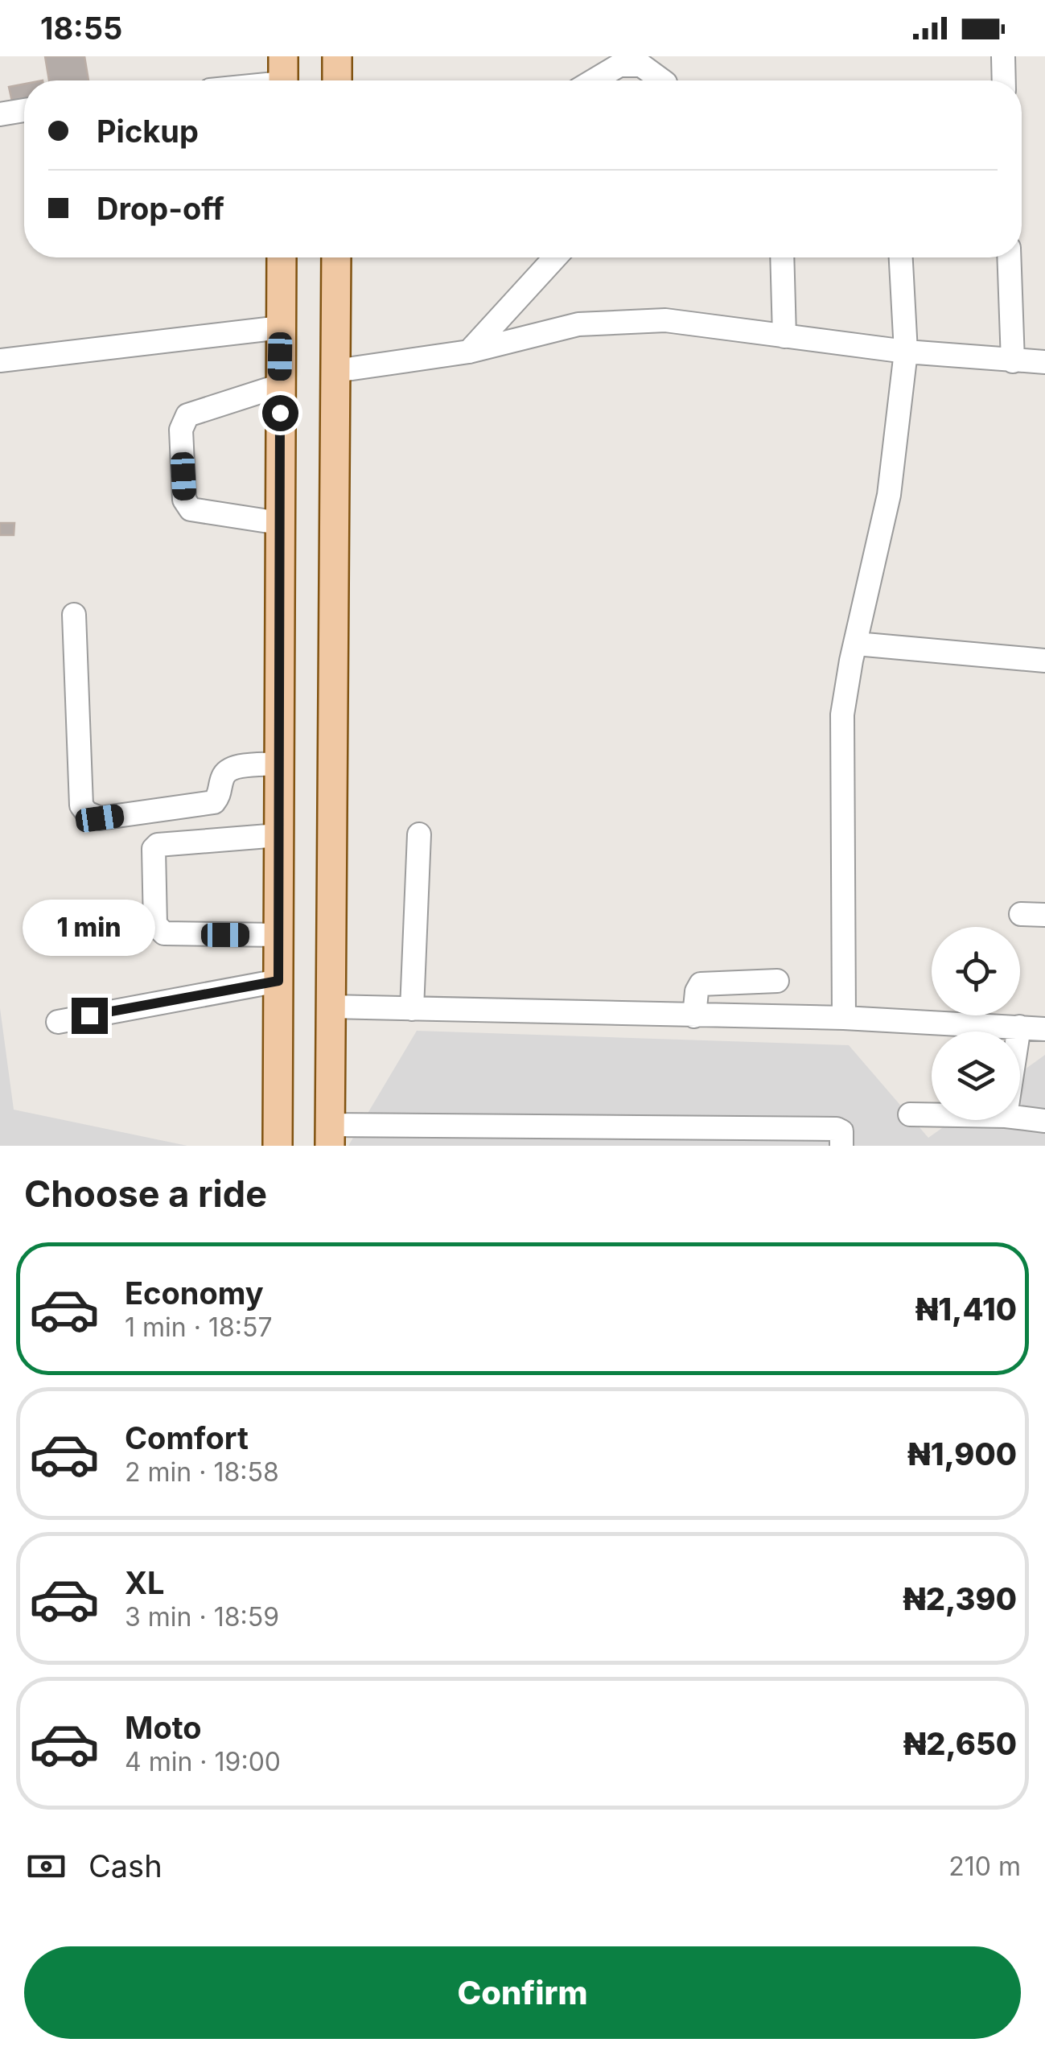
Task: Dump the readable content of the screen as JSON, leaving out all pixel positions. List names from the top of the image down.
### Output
{
  "page": {
    "status": "18:55",
    "banner": ["Pickup", "Drop-off"],
    "bubble": "1 min",
    "heading": "Choose a ride",
    "list": [
      {
        "name": "Economy",
        "note": "1 min · 18:57",
        "value": "₦1,410"
      },
      {
        "name": "Comfort",
        "note": "2 min · 18:58",
        "value": "₦1,900"
      },
      {
        "name": "XL",
        "note": "3 min · 18:59",
        "value": "₦2,390"
      },
      {
        "name": "Moto",
        "note": "4 min · 19:00",
        "value": "₦2,650"
      }
    ],
    "pay": ["Cash", "210 m"],
    "buttons": "Confirm"
  }
}
